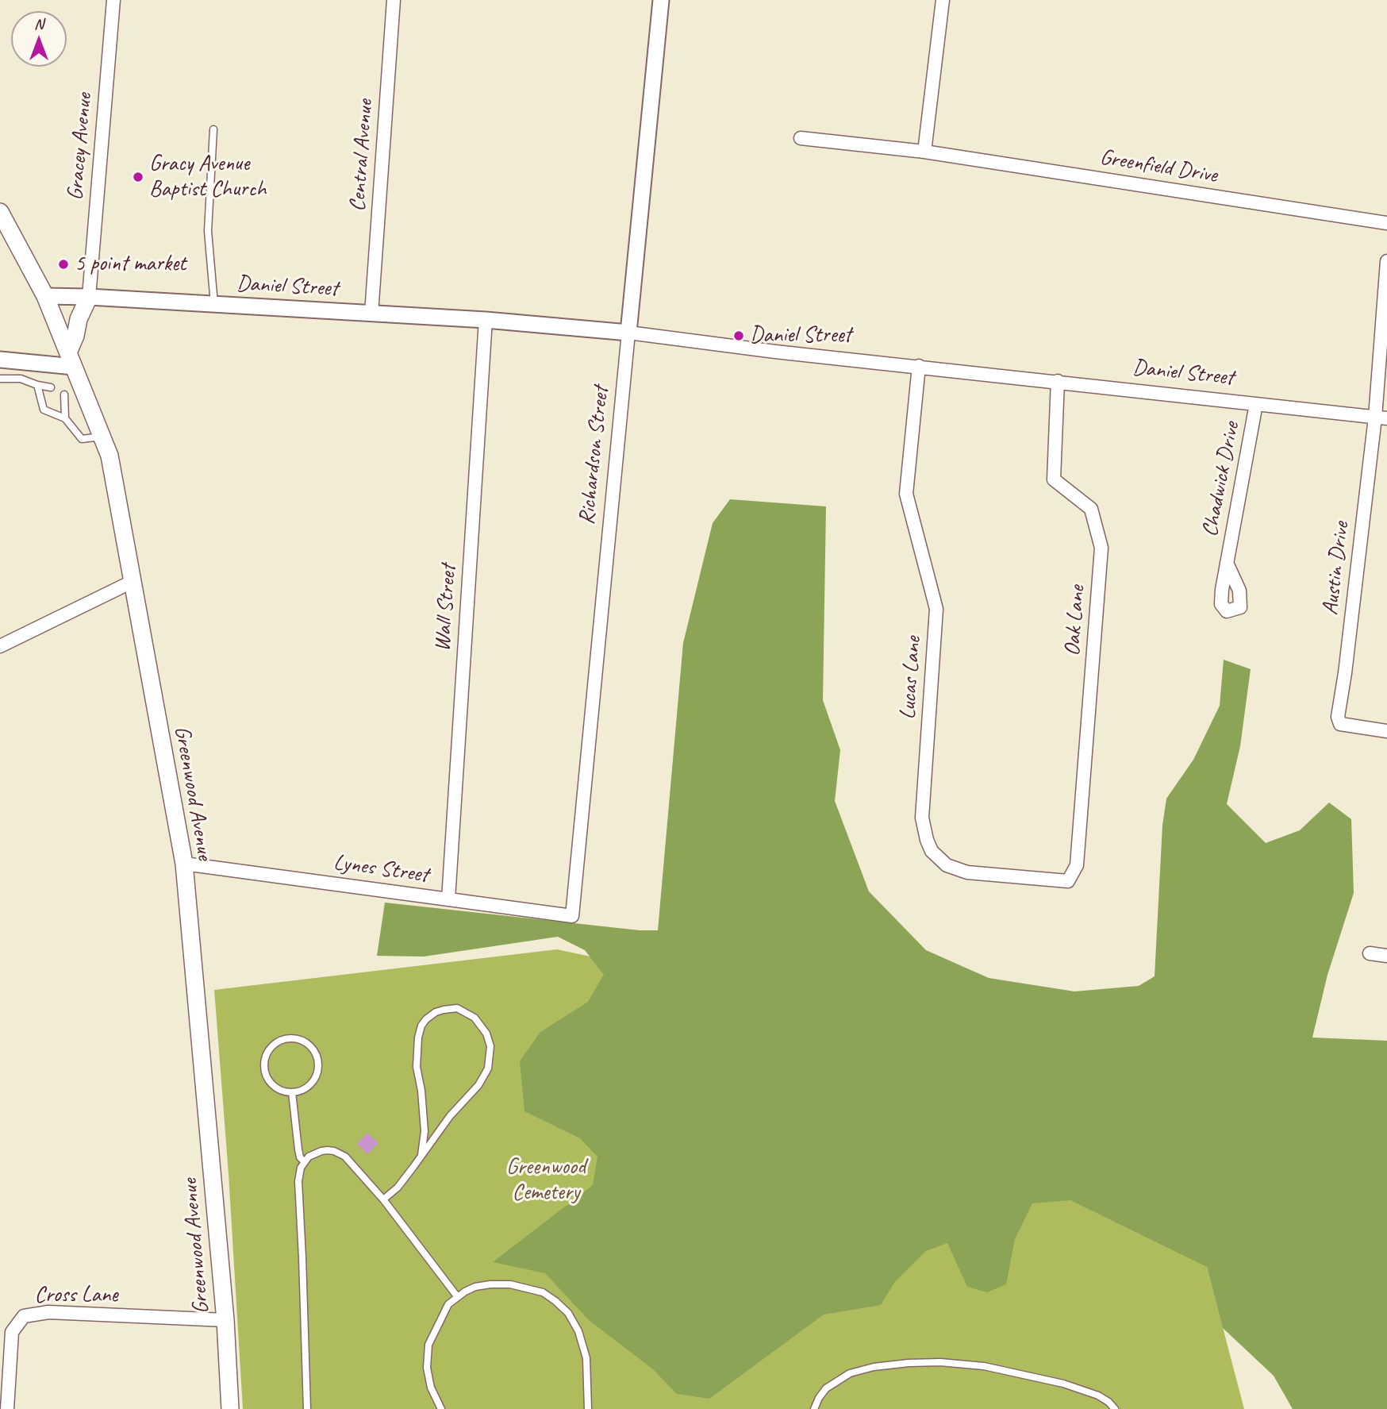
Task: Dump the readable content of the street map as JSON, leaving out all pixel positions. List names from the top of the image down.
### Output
{
  "streets": {
    "main road": ["Greenwood Avenue"],
    "street": [
      "Gracey Avenue",
      "Central Avenue",
      "Greenfield Drive",
      "Daniel Street",
      "Richardson Street",
      "Chadwick Drive",
      "Austin Drive",
      "Wall Street",
      "Oak Lane",
      "Lucas Lane",
      "Lynes Street",
      "Cross Lane"
    ]
  },
  "crossings": [
    ["Gracey Avenue", "Daniel Street"],
    ["Central Avenue", "Daniel Street"],
    ["Daniel Street", "Richardson Street"],
    ["Daniel Street", "Chadwick Drive"],
    ["Daniel Street", "Austin Drive"],
    ["Daniel Street", "Wall Street"],
    ["Daniel Street", "Oak Lane"],
    ["Daniel Street", "Lucas Lane"],
    ["Daniel Street", "Greenwood Avenue"],
    ["Richardson Street", "Lynes Street"],
    ["Wall Street", "Lynes Street"],
    ["Oak Lane", "Lucas Lane"],
    ["Greenwood Avenue", "Lynes Street"],
    ["Greenwood Avenue", "Cross Lane"]
  ],
  "parks": ["Greenwood Cemetery"],
  "places": ["Gracy Avenue Baptist Church", "5 point market", "Daniel Street"],
  "north": "top"
}
